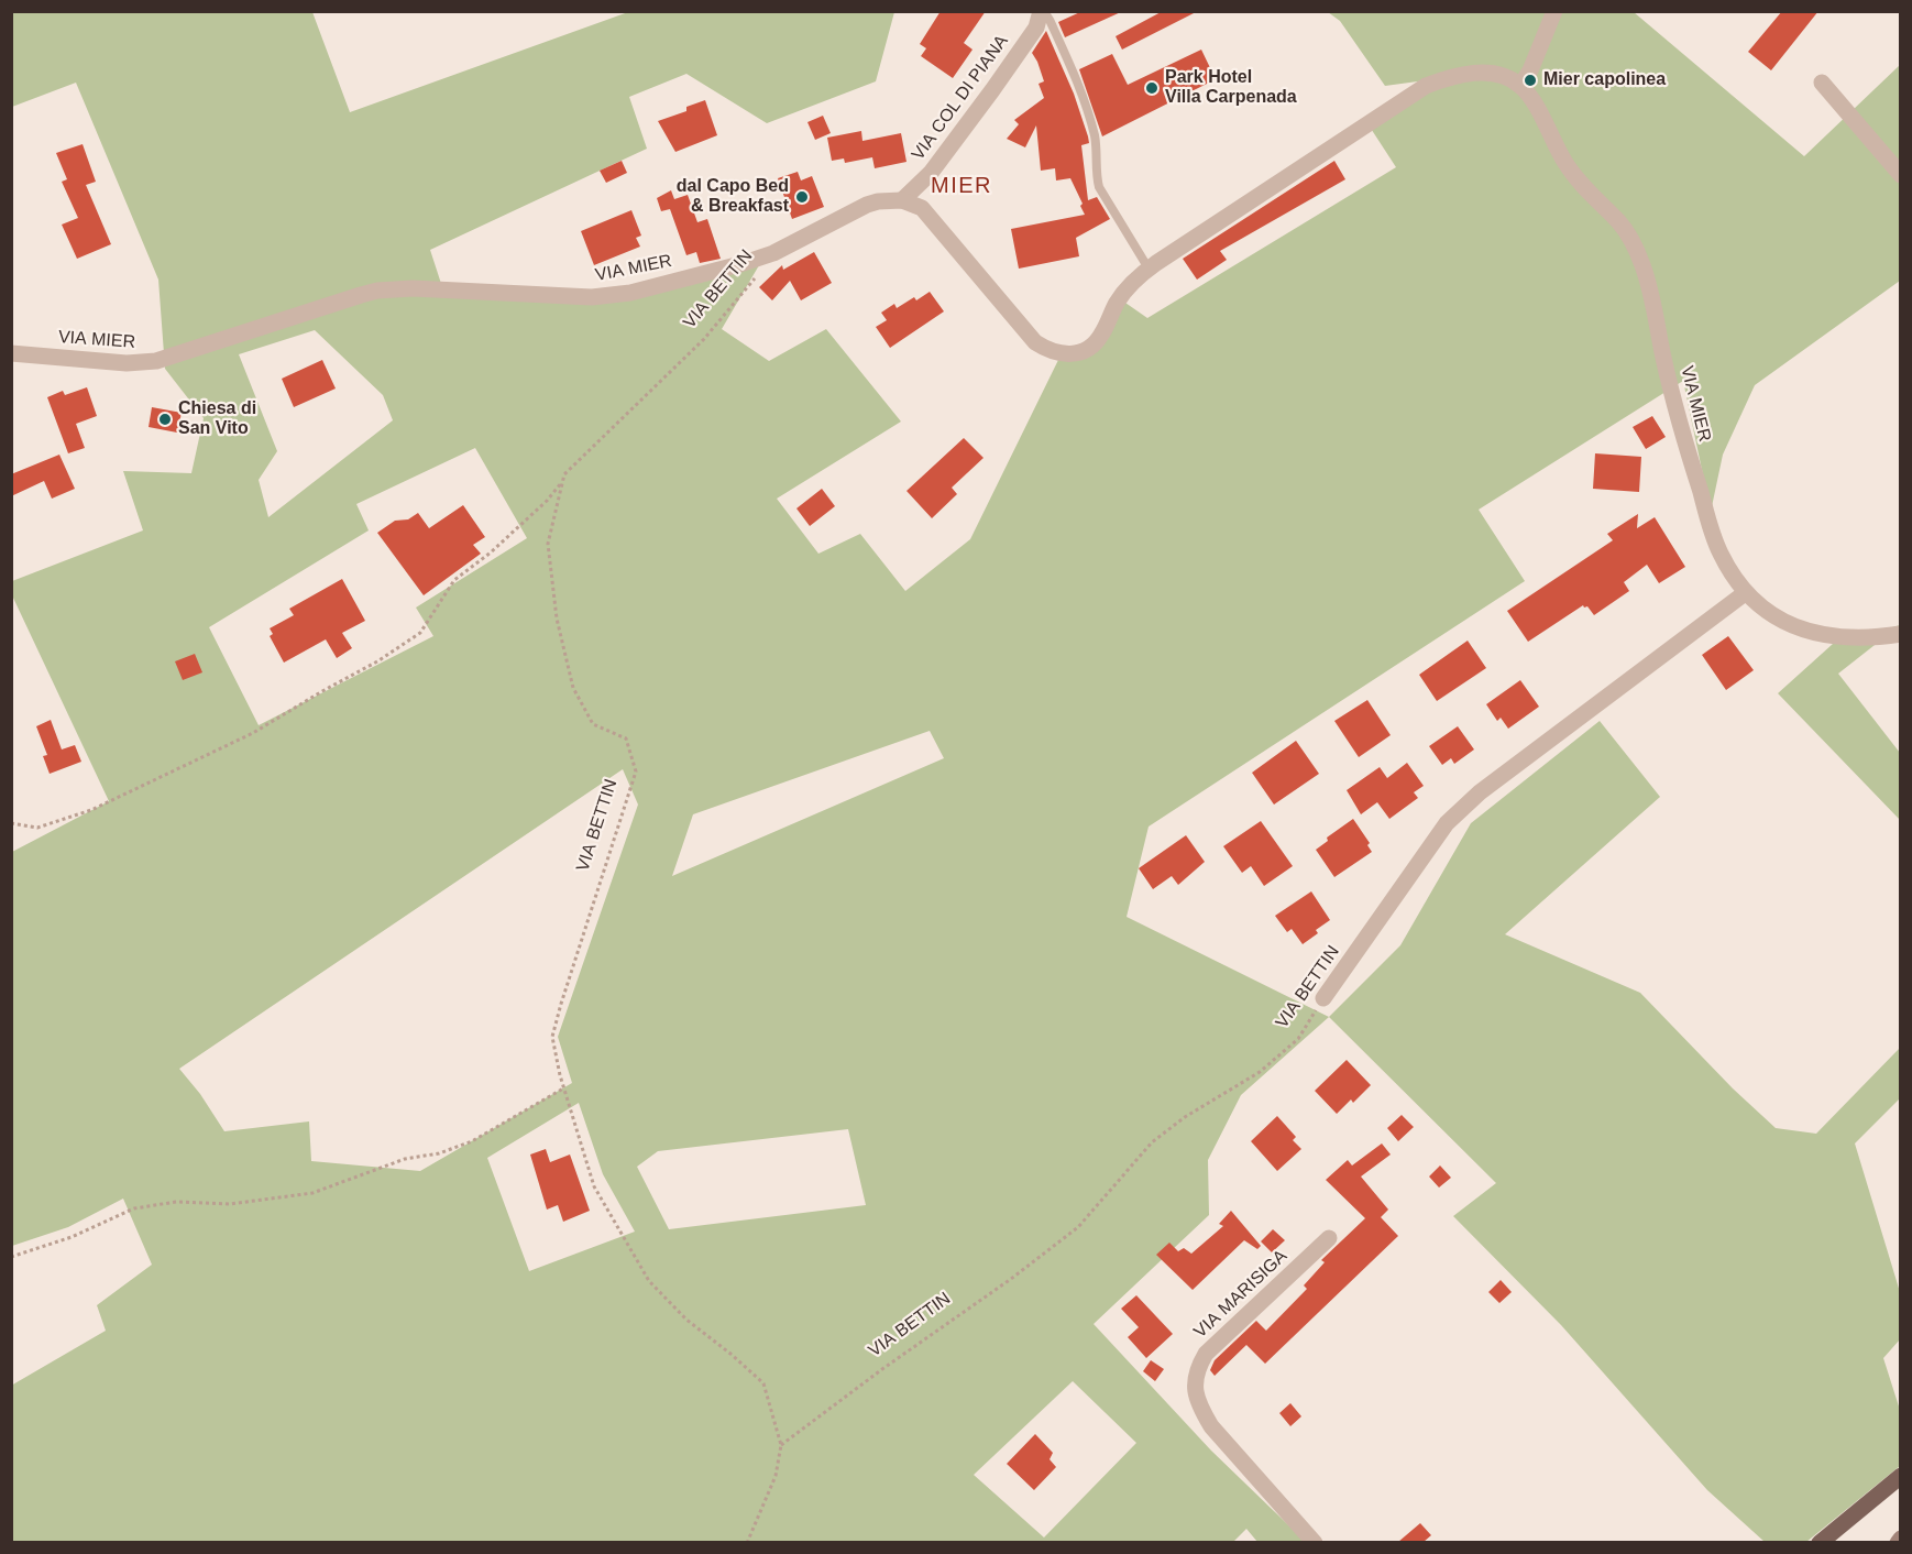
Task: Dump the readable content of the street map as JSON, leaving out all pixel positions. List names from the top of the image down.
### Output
{
  "streets": {
    "street": [
      "VIA COL DI PIANA",
      "VIA MIER",
      "VIA BETTIN",
      "VIA MARISIGA"
    ]
  },
  "crossings": [
    ["VIA COL DI PIANA", "VIA MIER"],
    ["VIA MIER", "VIA BETTIN"]
  ],
  "districts": ["MIER"],
  "places": [
    "Mier capolinea",
    "Park Hotel Villa Carpenada",
    "dal Capo Bed & Breakfast",
    "Chiesa di San Vito"
  ]
}
